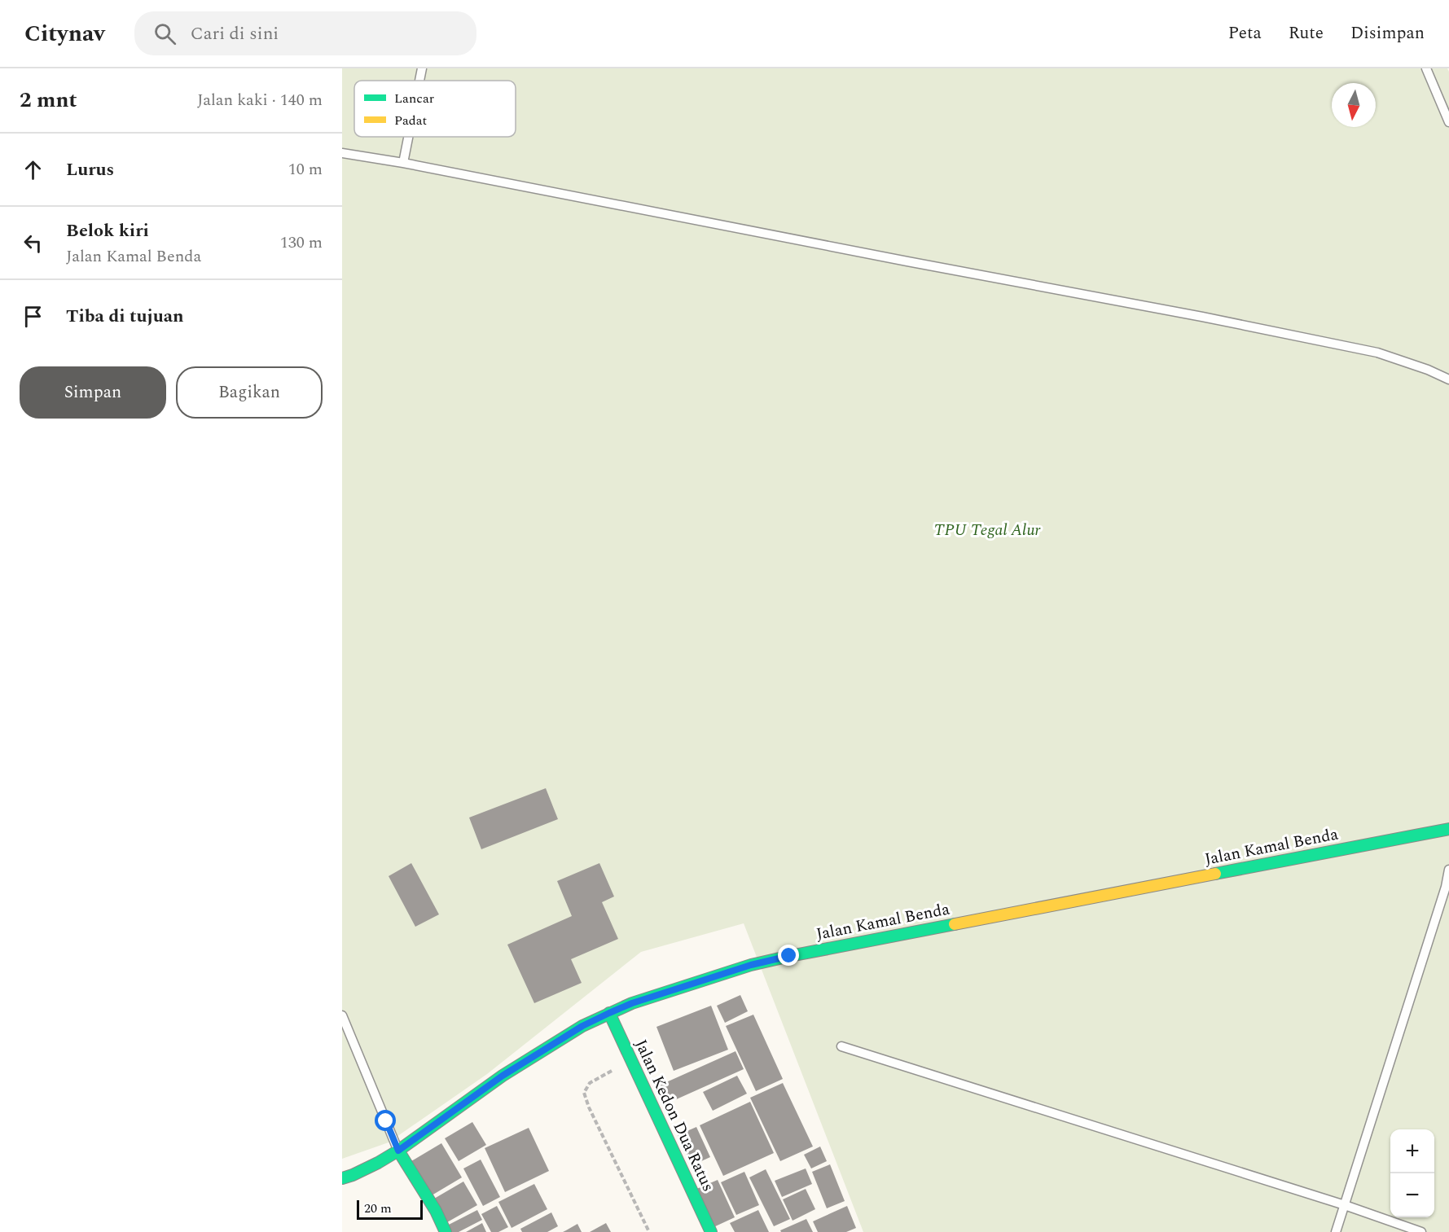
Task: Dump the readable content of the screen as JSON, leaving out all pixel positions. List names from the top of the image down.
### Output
{
  "streets": {
    "main road": ["Jalan Kamal Benda", "Jalan Kedon Dua Ratus"]
  },
  "crossings": [
    ["Jalan Kamal Benda", "Jalan Kedon Dua Ratus"]
  ],
  "parks": ["TPU Tegal Alur"],
  "legend": ["Lancar", "Padat"],
  "scale_bar": "20 m",
  "north": "bottom",
  "page": {
    "header": "Citynav",
    "search": "Cari di sini",
    "nav": ["Peta", "Rute", "Disimpan"],
    "heading": ["2 mnt", "Jalan kaki · 140 m"],
    "list": [
      ["Lurus", "10 m"],
      ["Belok kiri", "Jalan Kamal Benda", "130 m"],
      "Tiba di tujuan"
    ],
    "buttons": ["Simpan", "Bagikan"],
    "map_buttons": ["+", "−"],
    "scale": "20 m"
  }
}
